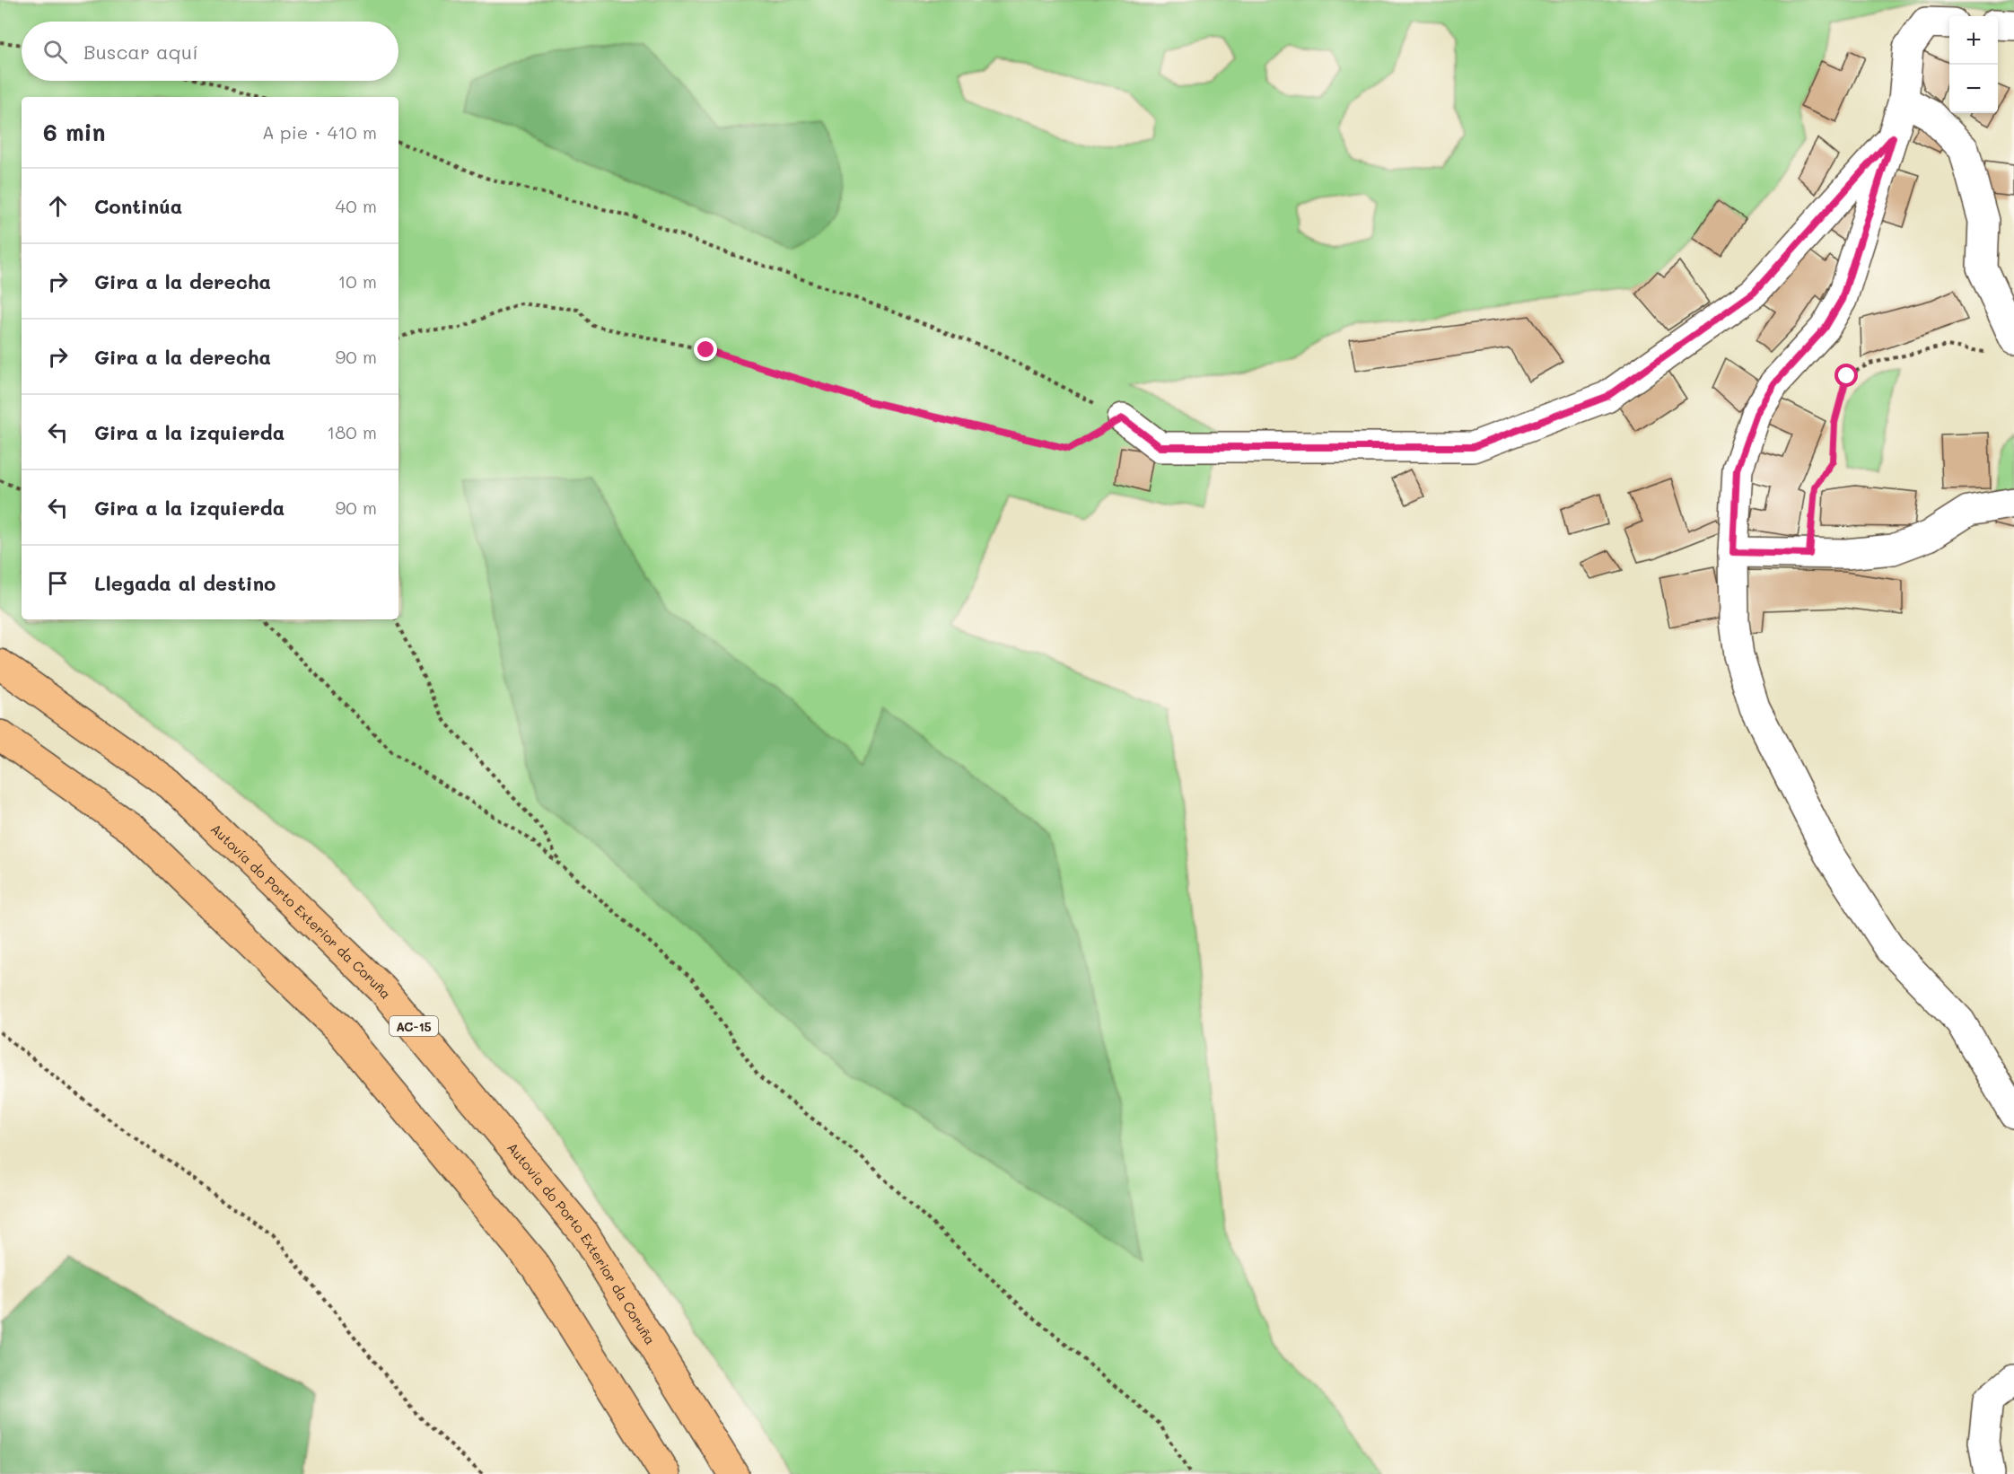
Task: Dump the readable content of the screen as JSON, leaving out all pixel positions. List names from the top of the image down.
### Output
{
  "streets": {
    "highway": ["Autovía do Porto Exterior da Coruña", "AC-15"]
  },
  "page": {
    "map_buttons": ["+", "−"],
    "search": "Buscar aquí",
    "heading": ["6 min", "A pie · 410 m"],
    "list": [
      ["Continúa", "40 m"],
      ["Gira a la derecha", "10 m"],
      ["Gira a la derecha", "90 m"],
      ["Gira a la izquierda", "180 m"],
      ["Gira a la izquierda", "90 m"],
      "Llegada al destino"
    ]
  }
}
